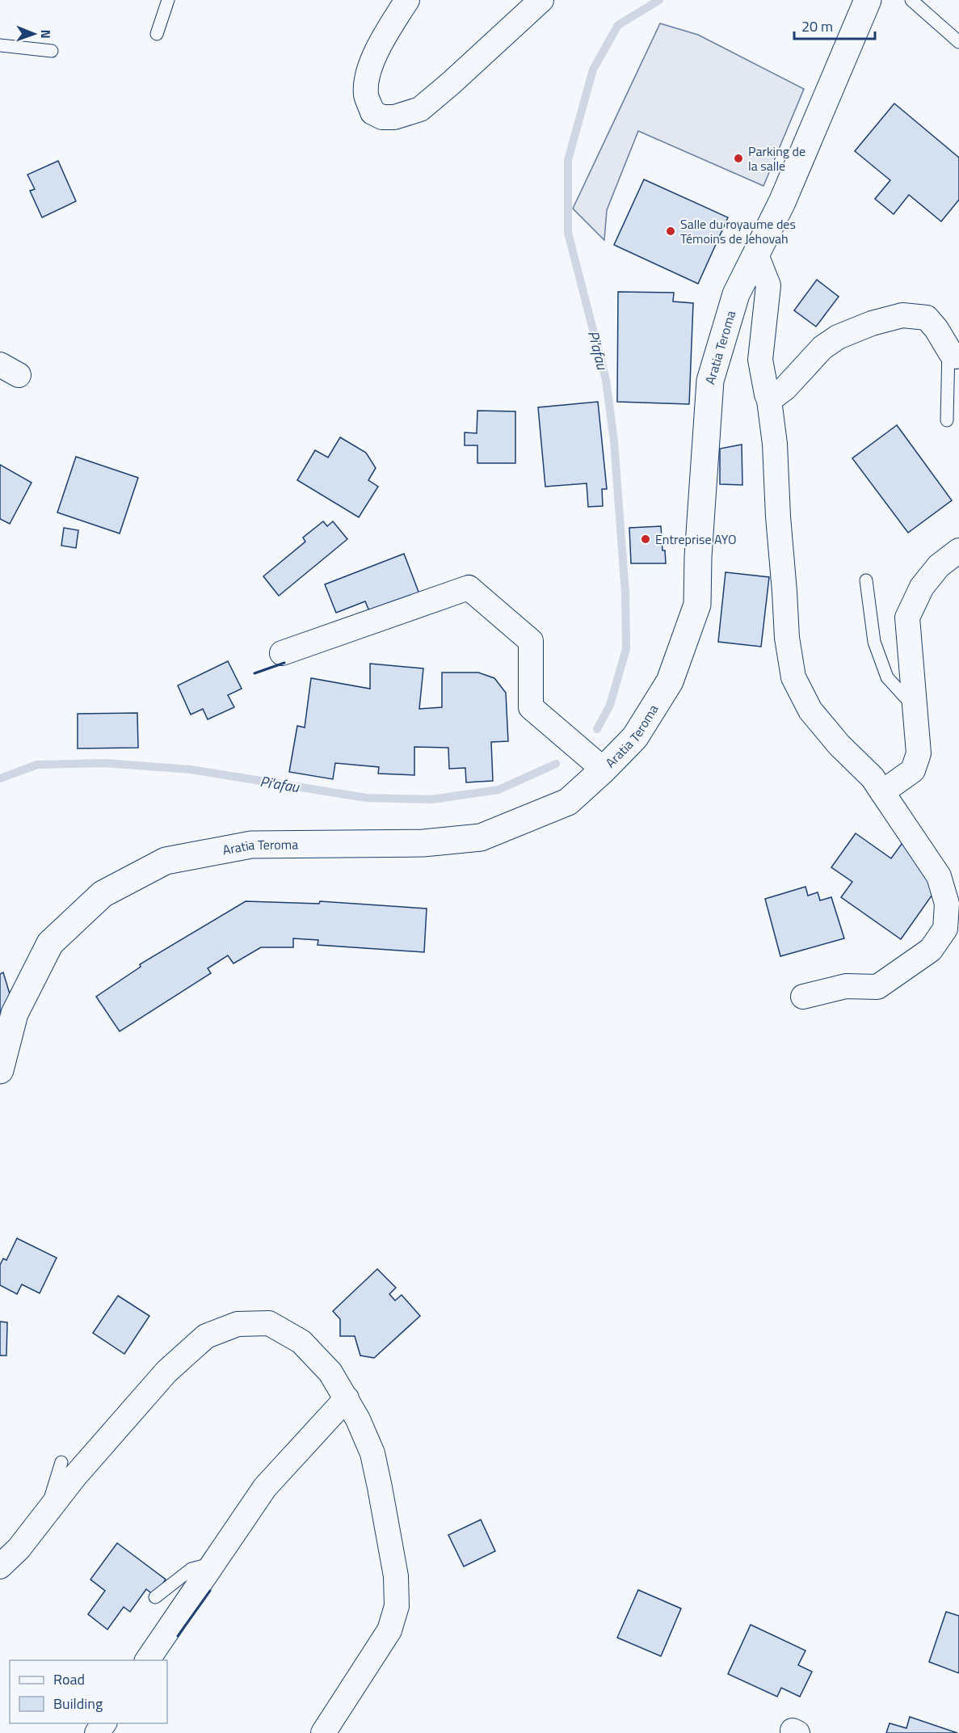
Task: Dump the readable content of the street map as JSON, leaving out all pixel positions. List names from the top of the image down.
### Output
{
  "streets": {
    "main road": ["Aratia Teroma"]
  },
  "water": ["Pi'afau"],
  "places": ["Parking de la salle", "Salle du royaume des Témoins de Jehovah", "Entreprise AYO"],
  "legend": ["Road", "Building"],
  "scale_bar": "20 m",
  "north": "right"
}
